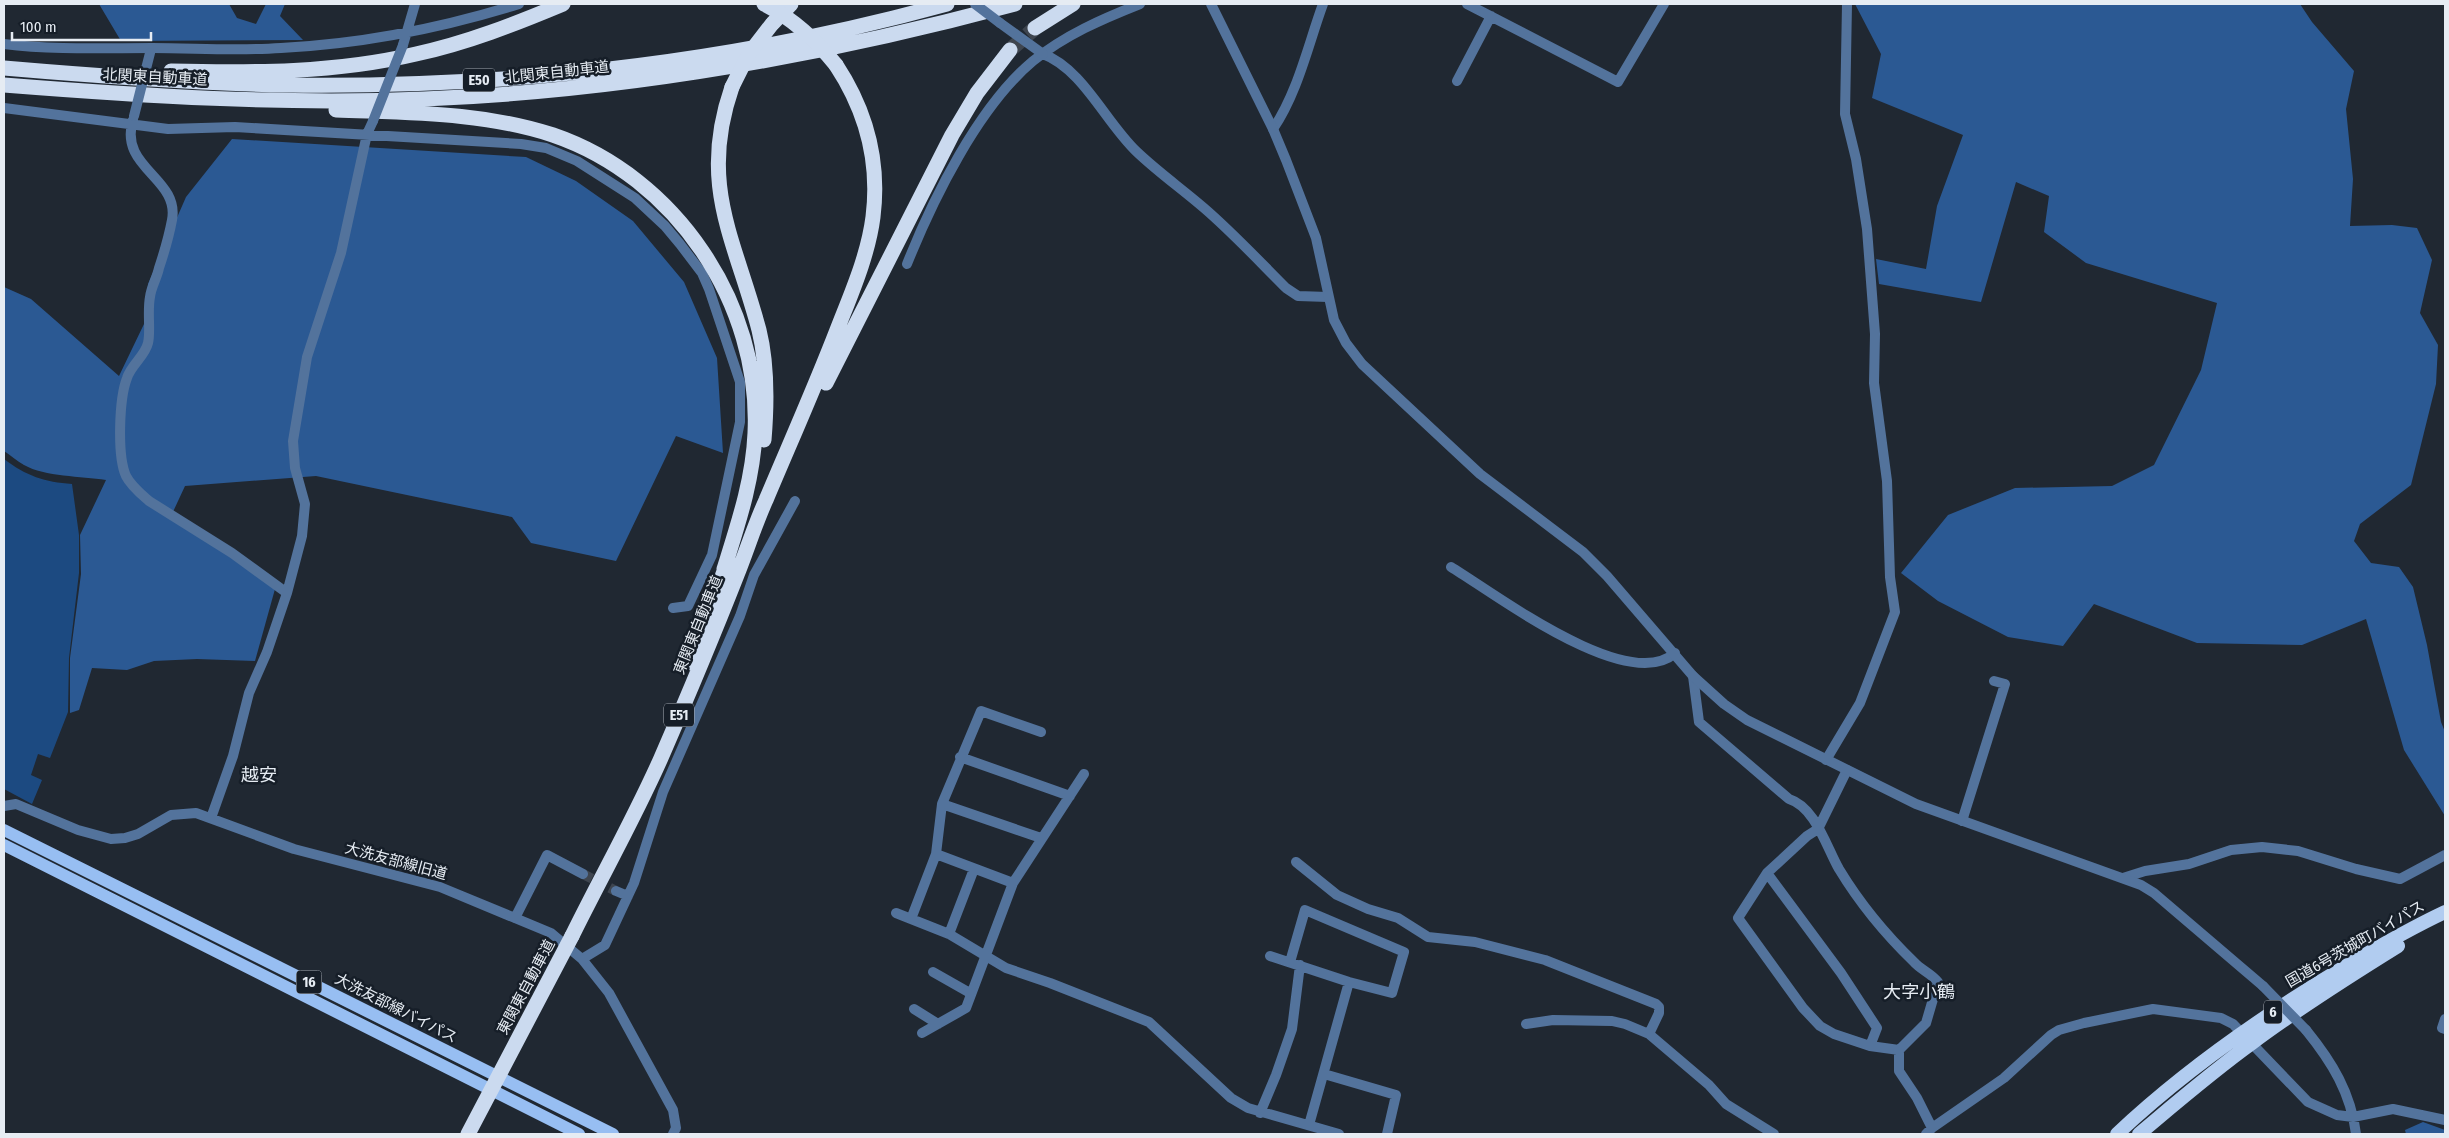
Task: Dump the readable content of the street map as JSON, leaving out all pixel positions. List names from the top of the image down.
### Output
{
  "streets": {
    "highway": [
      "北関東自動車道",
      "E50",
      "東関東自動車道",
      "E51",
      "国道6号茨城町バイパス",
      "6"
    ],
    "main road": ["16", "大洗友部線バイパス"],
    "street": ["大洗友部線旧道"]
  },
  "districts": ["越安", "大字小鶴"],
  "scale_bar": "100 m"
}
